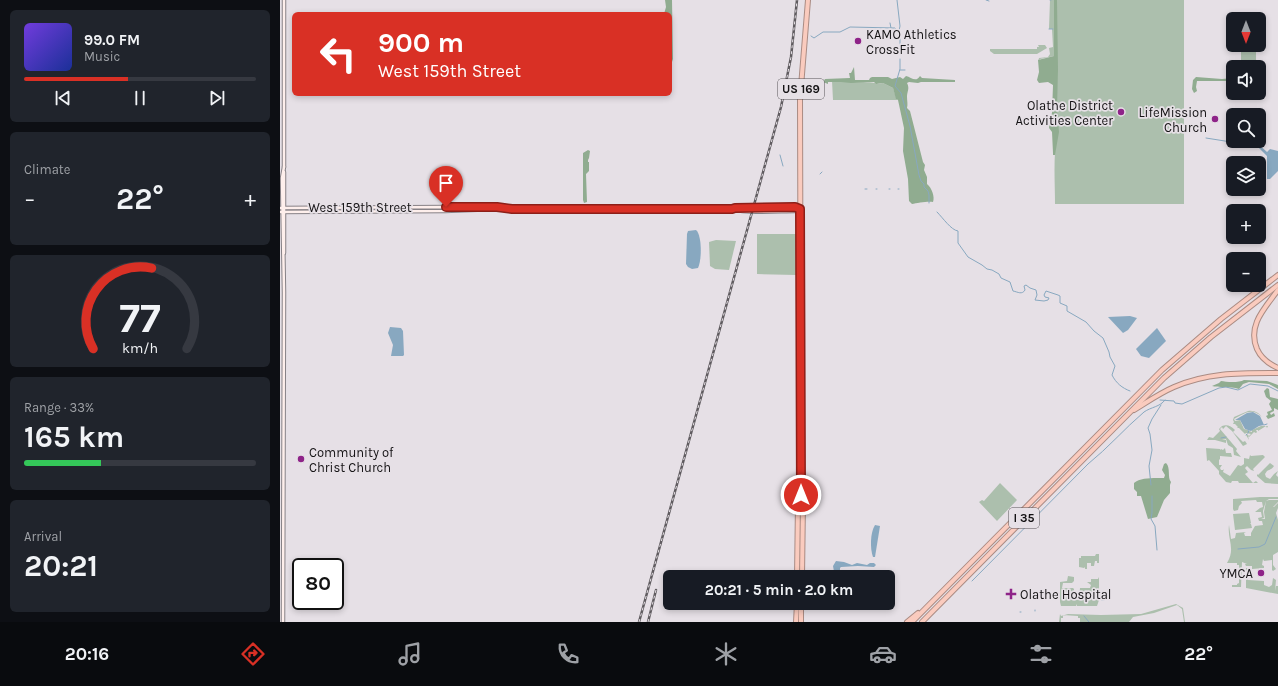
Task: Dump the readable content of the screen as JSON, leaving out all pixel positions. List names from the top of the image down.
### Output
{
  "streets": {
    "highway": ["US 169", "I 35"],
    "main road": ["West 159th Street"]
  },
  "crossings": [
    ["US 169", "West 159th Street"]
  ],
  "places": {
    "other": [
      "KAMO Athletics CrossFit",
      "Olathe District Activities Center",
      "LifeMission Church",
      "Community of Christ Church",
      "YMCA"
    ],
    "health": ["Olathe Hospital"]
  },
  "north": "bottom",
  "page": {
    "map_buttons": ["+", "−"],
    "turn": ["900 m", "West 159th Street"],
    "song": ["99.0 FM", "Music"],
    "tile": [
      "Climate",
      ["Range · 33%", "165 km"],
      ["Arrival", "20:21"]
    ],
    "heat": ["−", "22°", "+"],
    "limit": "80",
    "trip": "20:21 · 5 min · 2.0 km",
    "tabs": ["20:16", "22°"],
    "gauge": ["77", "km/h"]
  }
}
